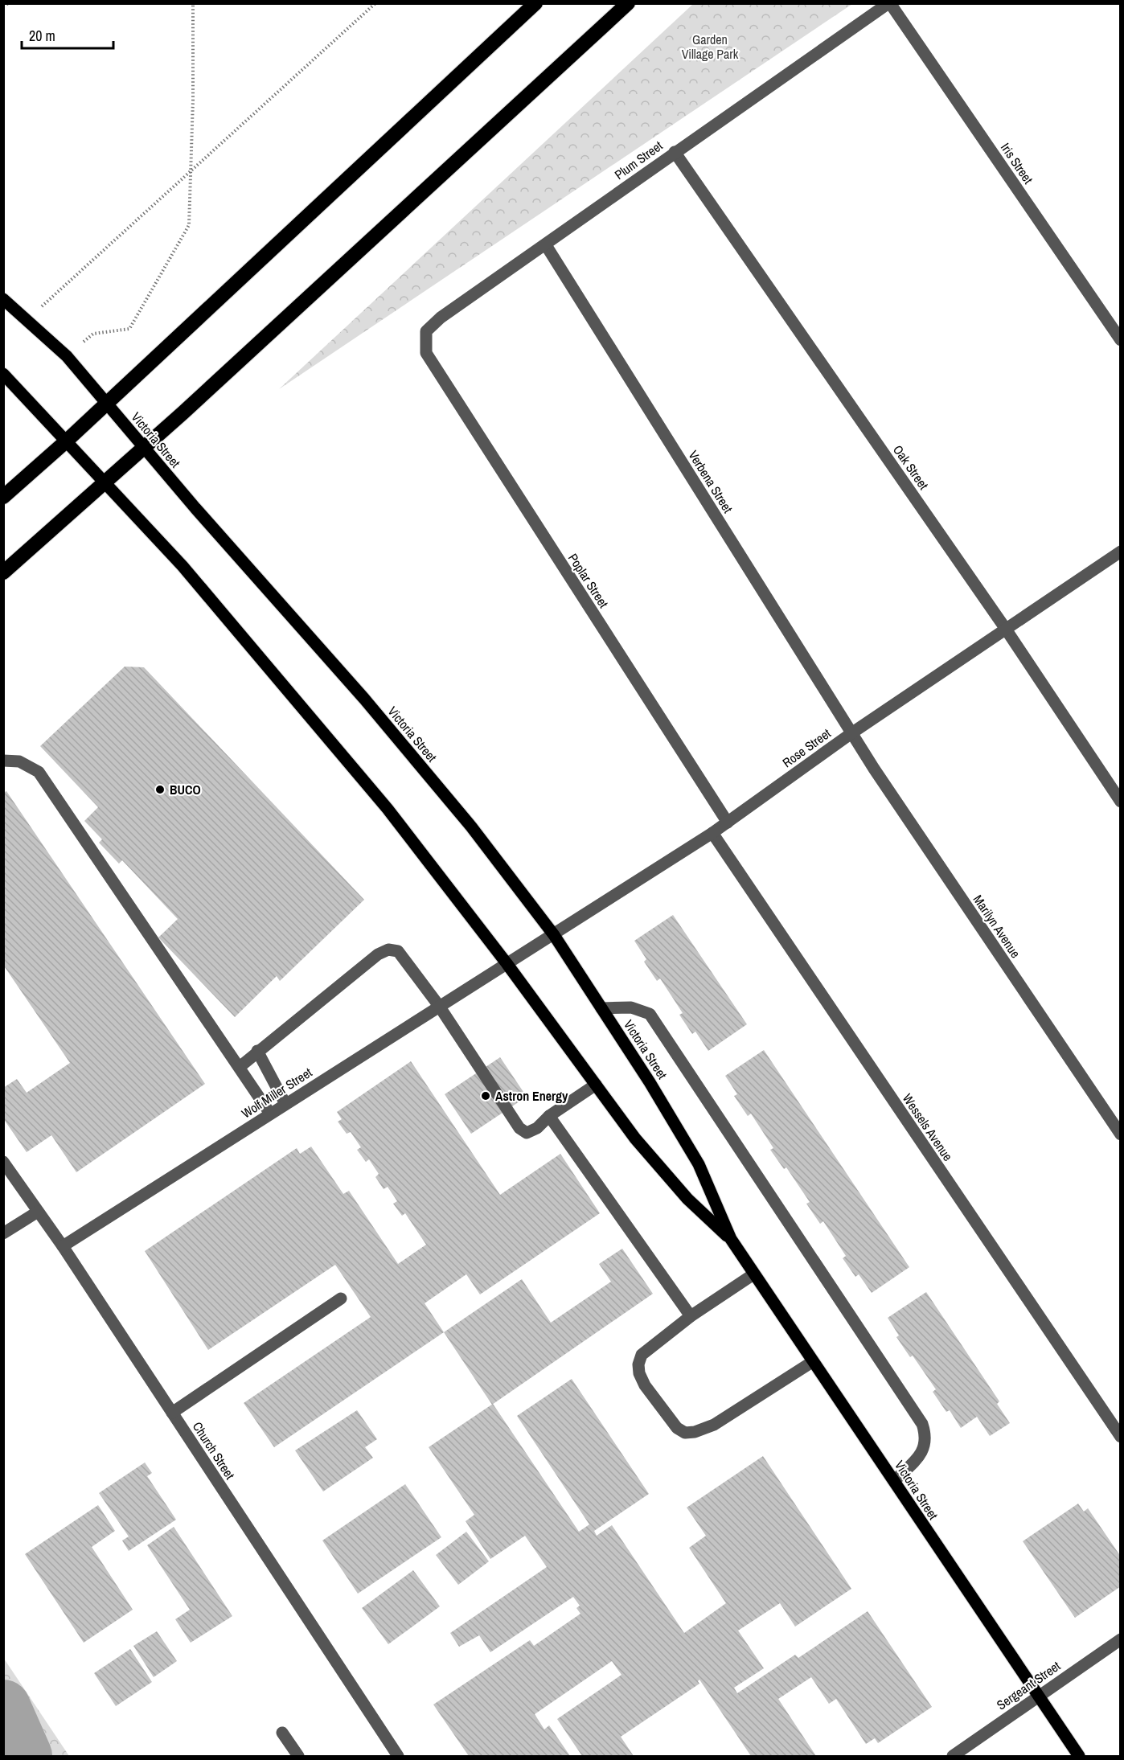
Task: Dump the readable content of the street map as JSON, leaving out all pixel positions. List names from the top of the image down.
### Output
{
  "streets": {
    "main road": ["Victoria Street"],
    "street": [
      "Plum Street",
      "Iris Street",
      "Oak Street",
      "Verbena Street",
      "Poplar Street",
      "Rose Street",
      "Marilyn Avenue",
      "Wolf Miller Street",
      "Wessels Avenue",
      "Church Street",
      "Sergeant Street"
    ]
  },
  "crossings": [
    ["Plum Street", "Iris Street"],
    ["Plum Street", "Oak Street"],
    ["Plum Street", "Verbena Street"],
    ["Plum Street", "Poplar Street"],
    ["Victoria Street", "Rose Street"],
    ["Victoria Street", "Wolf Miller Street"],
    ["Victoria Street", "Sergeant Street"],
    ["Oak Street", "Rose Street"],
    ["Verbena Street", "Rose Street"],
    ["Verbena Street", "Marilyn Avenue"],
    ["Poplar Street", "Rose Street"],
    ["Rose Street", "Marilyn Avenue"],
    ["Rose Street", "Wolf Miller Street"],
    ["Rose Street", "Wessels Avenue"],
    ["Wolf Miller Street", "Church Street"]
  ],
  "parks": ["Garden Village Park"],
  "places": ["BUCO", "Astron Energy"],
  "scale_bar": "20 m"
}
